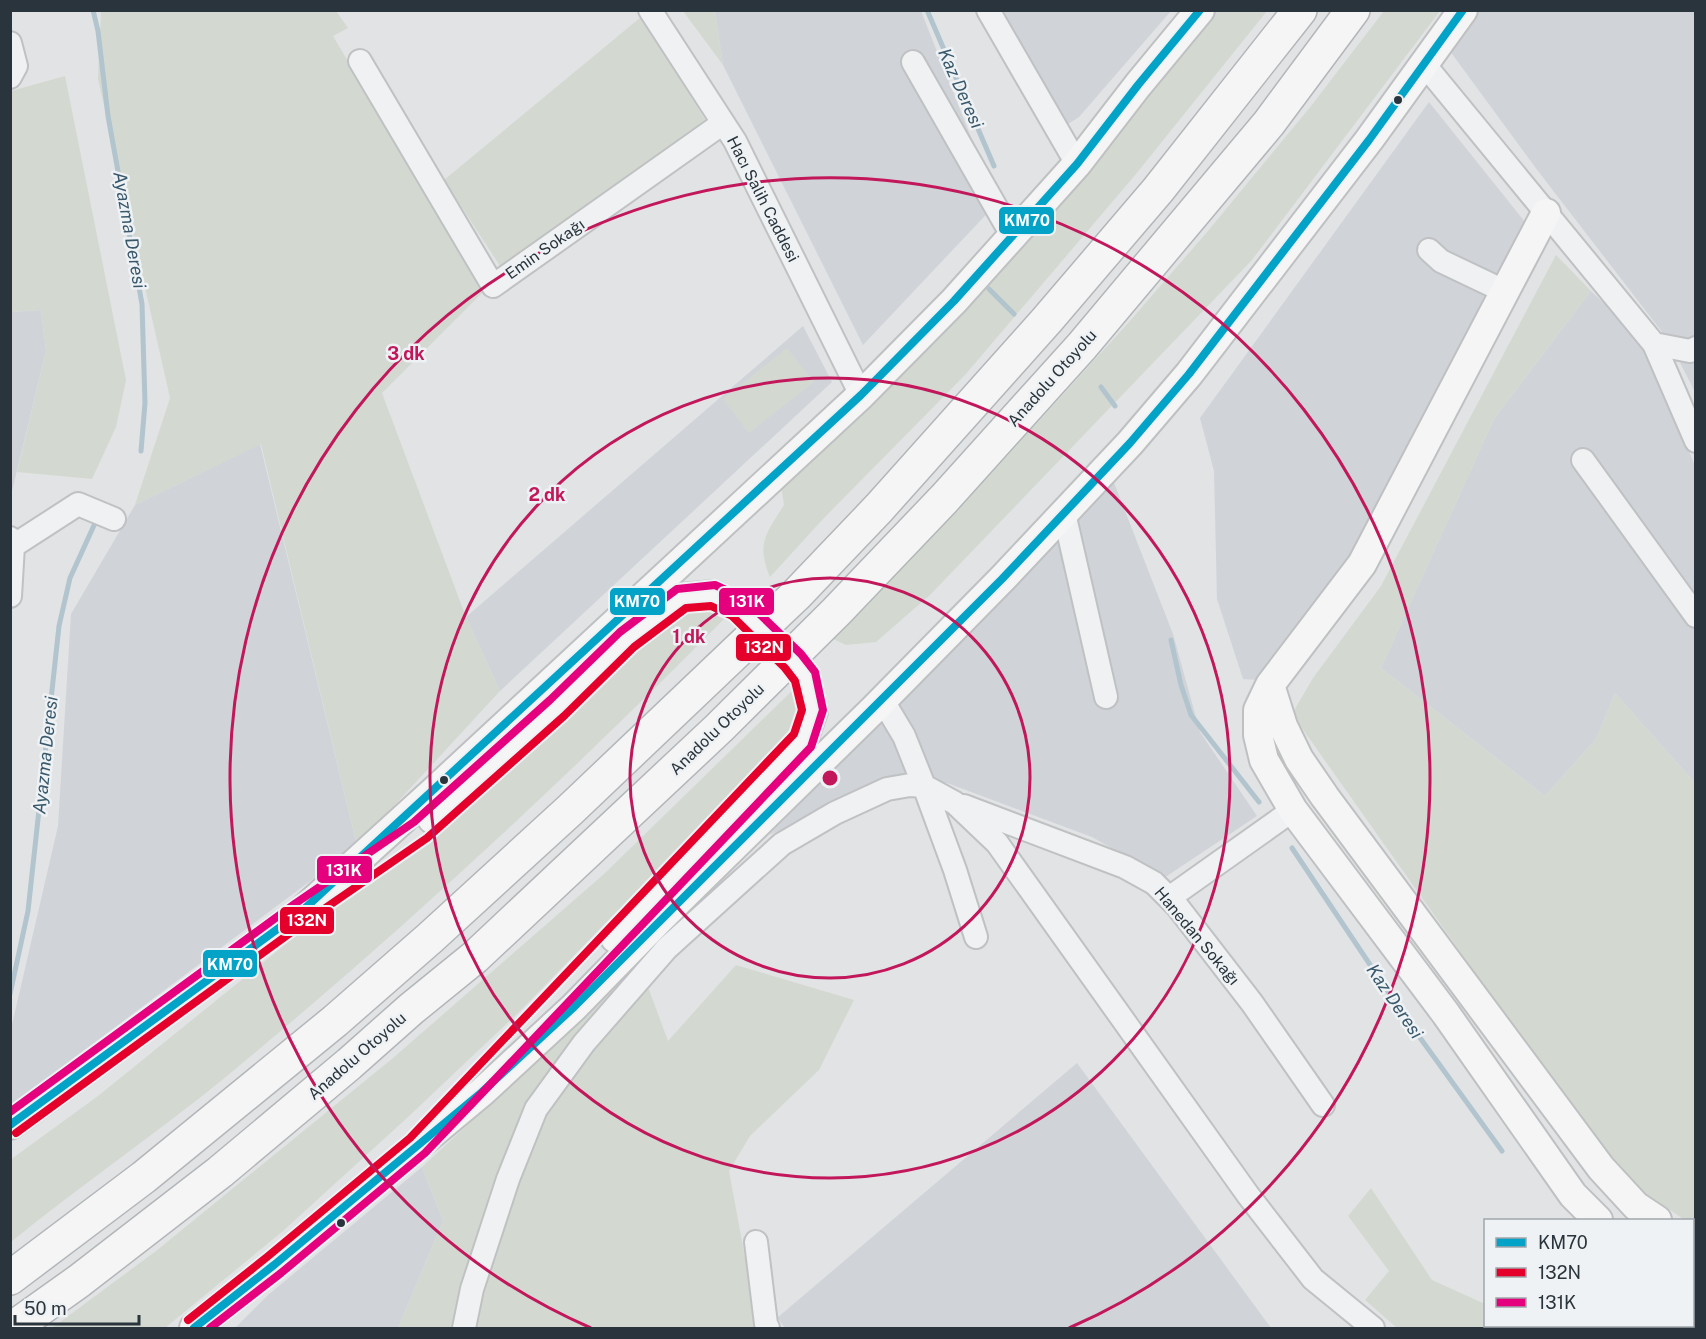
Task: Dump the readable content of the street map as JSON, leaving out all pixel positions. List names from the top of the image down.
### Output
{
  "streets": {
    "highway": ["Anadolu Otoyolu"],
    "street": ["Hacı Salih Caddesi", "Emin Sokağı", "Hanedan Sokağı"]
  },
  "crossings": [
    ["Hacı Salih Caddesi", "Emin Sokağı"]
  ],
  "water": ["Kaz Deresi", "Ayazma Deresi"],
  "lines": ["transit line KM70", "transit line 131K", "transit line 132N"],
  "legend": ["KM70", "132N", "131K"],
  "scale_bar": "50 m",
  "rings": ["3 dk", "2 dk", "1 dk"]
}
